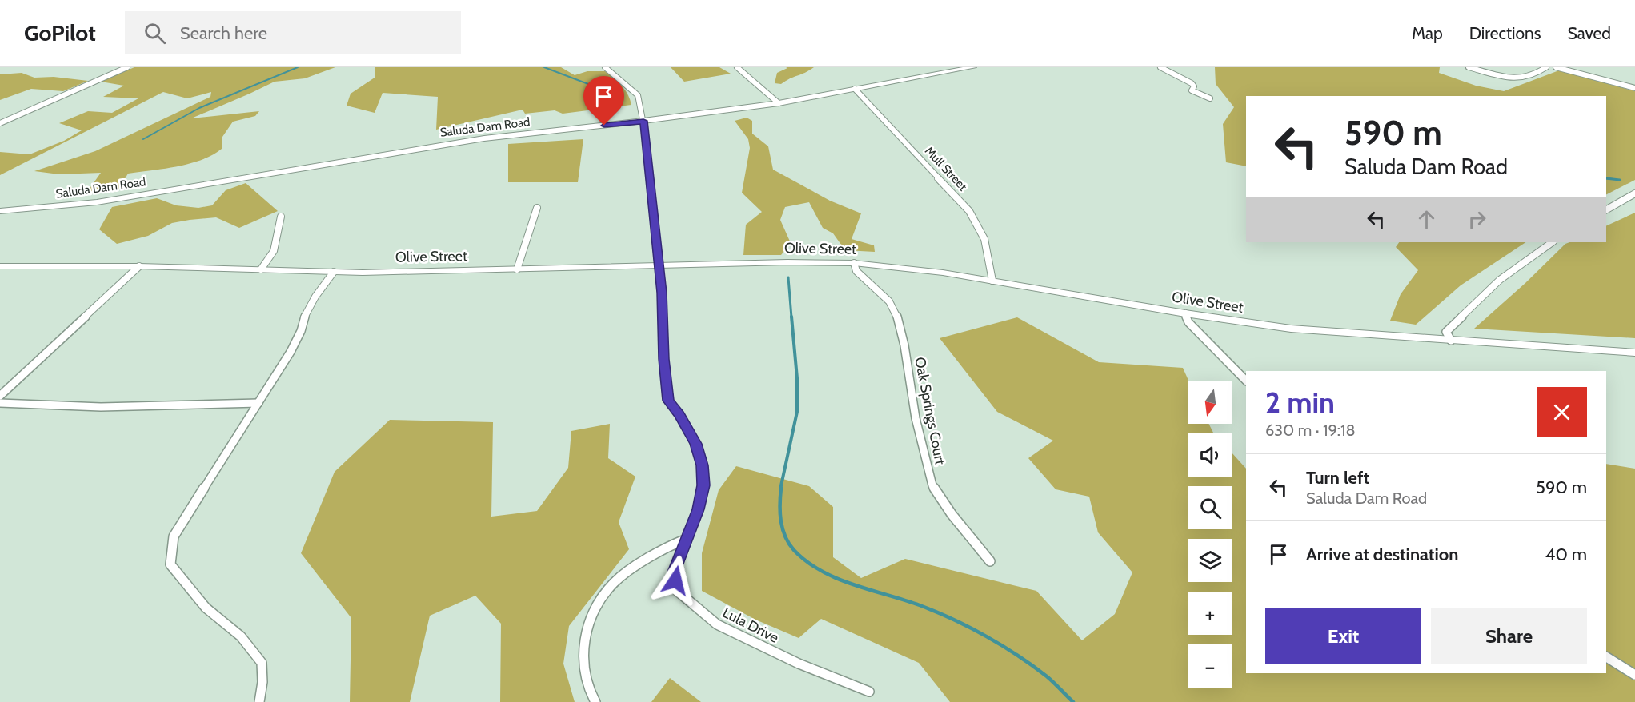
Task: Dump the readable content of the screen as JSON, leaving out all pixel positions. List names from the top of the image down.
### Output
{
  "streets": {
    "street": [
      "Saluda Dam Road",
      "Mull Street",
      "Olive Street",
      "Oak Springs Court",
      "Lula Drive"
    ]
  },
  "crossings": [
    ["Saluda Dam Road", "Mull Street"],
    ["Saluda Dam Road", "Lula Drive"],
    ["Mull Street", "Olive Street"],
    ["Olive Street", "Oak Springs Court"],
    ["Olive Street", "Lula Drive"]
  ],
  "north": "bottom",
  "page": {
    "header": "GoPilot",
    "search": "Search here",
    "nav": ["Map", "Directions", "Saved"],
    "turn": ["590 m", "Saluda Dam Road"],
    "heading": ["2 min", "630 m · 19:18"],
    "map_buttons": ["+", "−"],
    "list": [
      {
        "name": "Turn left",
        "note": "Saluda Dam Road",
        "value": "590 m"
      },
      {
        "name": "Arrive at destination",
        "value": "40 m"
      }
    ],
    "buttons": ["Exit", "Share"]
  }
}
